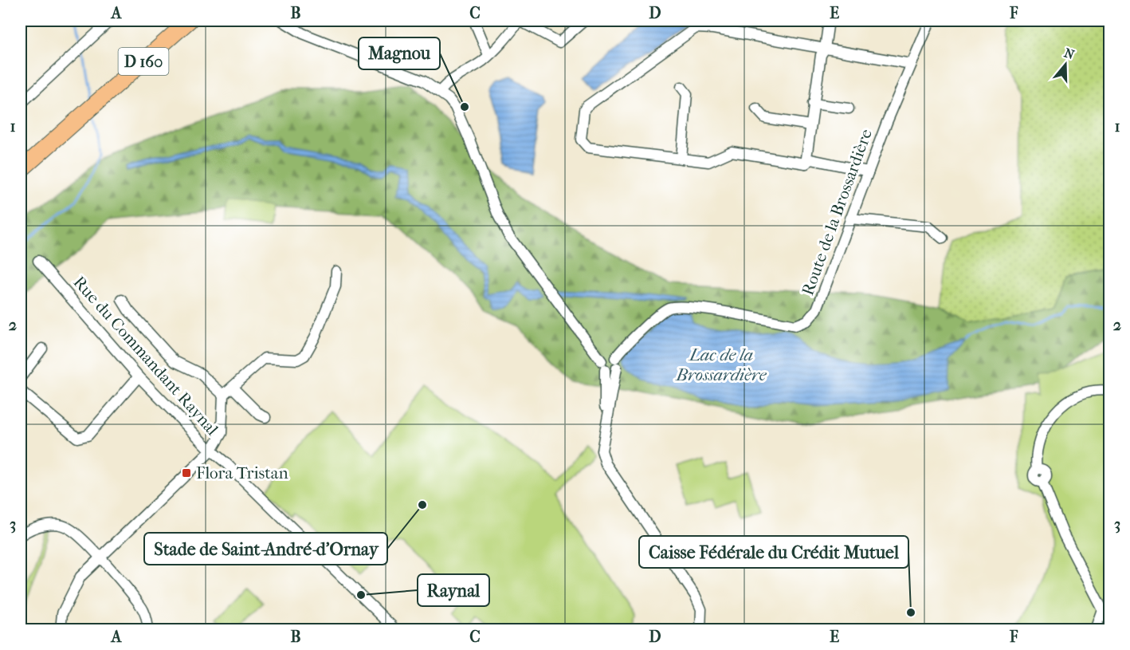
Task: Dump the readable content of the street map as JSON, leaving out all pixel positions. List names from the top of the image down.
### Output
{
  "streets": {
    "main road": ["D 160"],
    "street": ["Route de la Brossardière", "Rue du Commandant Raynal"]
  },
  "water": ["Lac de la Brossardière"],
  "places": {
    "other": [
      "Magnou",
      "Stade de Saint-André-d'Ornay",
      "Raynal",
      "Caisse Fédérale du Crédit Mutuel"
    ],
    "transit": ["Flora Tristan"]
  },
  "north": "top",
  "grid": {
    "columns": [
      "A",
      "B",
      "C",
      "D",
      "E",
      "F"
    ],
    "rows": ["1", "2", "3"]
  }
}
